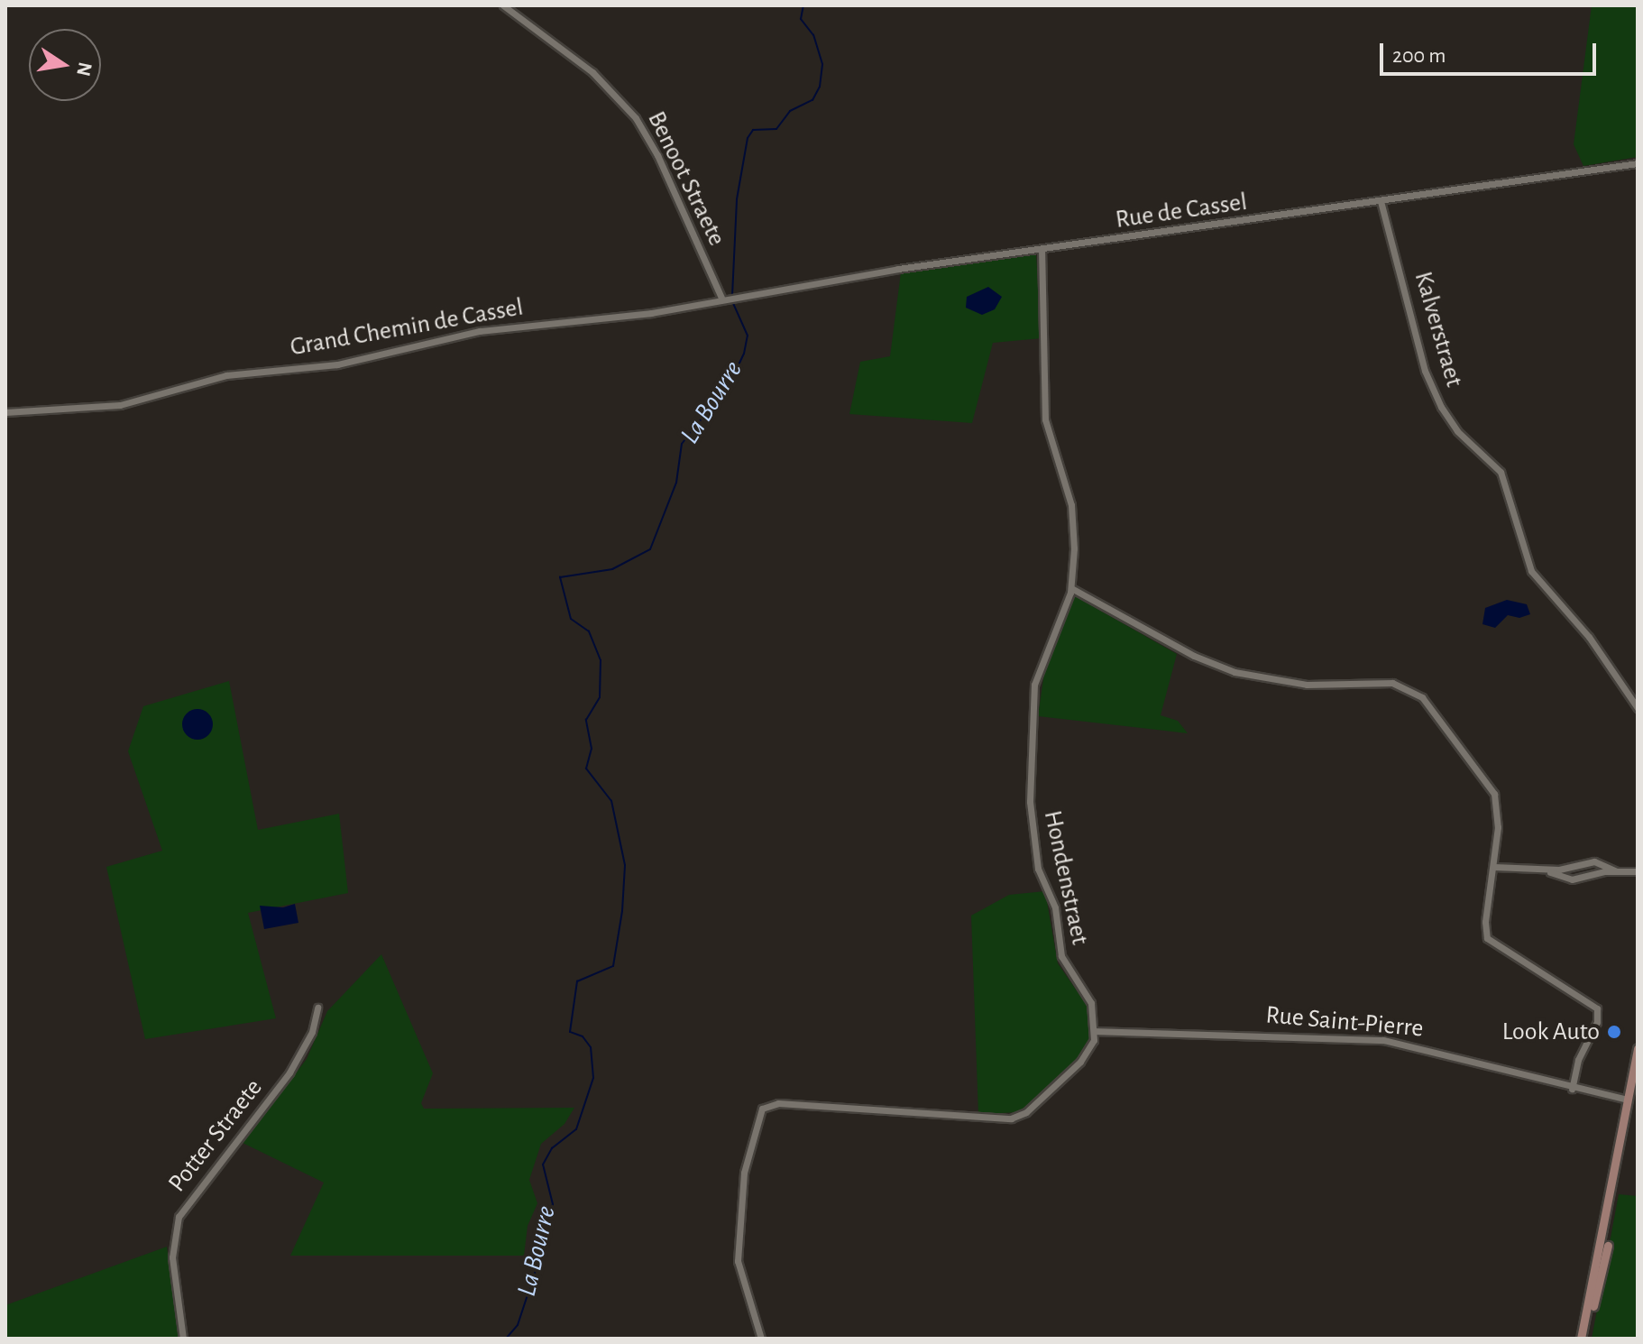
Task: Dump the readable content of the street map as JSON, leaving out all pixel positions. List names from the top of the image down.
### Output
{
  "streets": {
    "street": [
      "Benoot Straete",
      "Rue de Cassel",
      "Grand Chemin de Cassel",
      "Kalverstraet",
      "Hondenstraet",
      "Rue Saint-Pierre",
      "Potter Straete"
    ]
  },
  "crossings": [
    ["Benoot Straete", "Grand Chemin de Cassel"],
    ["Rue de Cassel", "Grand Chemin de Cassel"],
    ["Rue de Cassel", "Kalverstraet"],
    ["Rue de Cassel", "Hondenstraet"],
    ["Hondenstraet", "Rue Saint-Pierre"]
  ],
  "water": ["La Bourre"],
  "places": ["Look Auto"],
  "scale_bar": "200 m",
  "north": "right"
}
